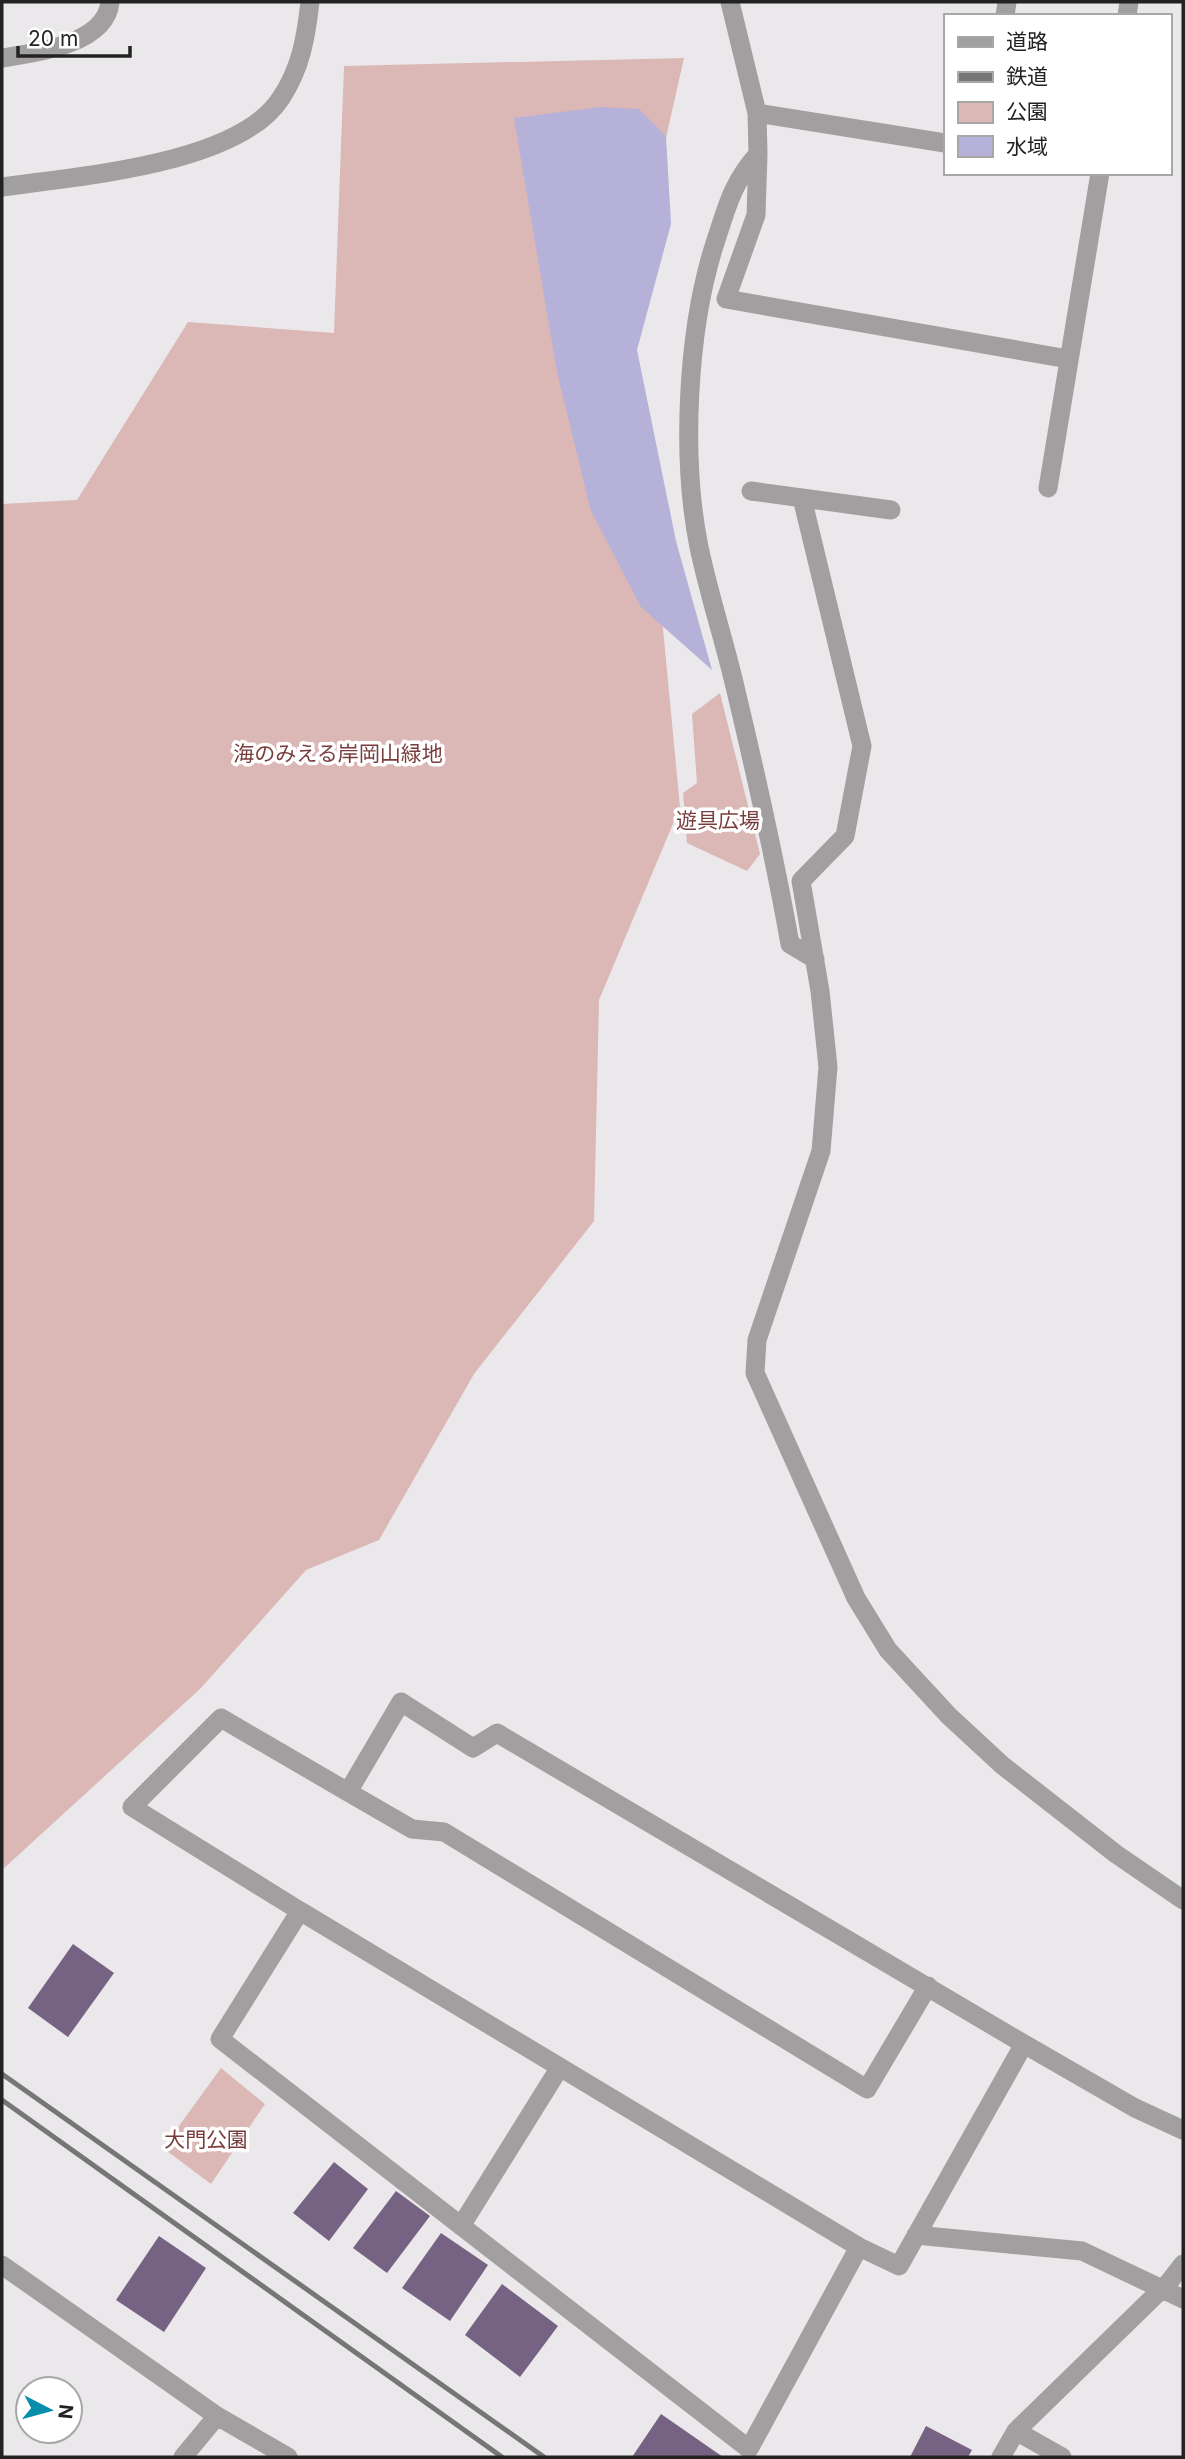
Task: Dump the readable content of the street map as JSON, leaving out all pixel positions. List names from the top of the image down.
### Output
{
  "parks": ["海のみえる岸岡山緑地", "遊具広場", "大門公園"],
  "legend": [
    "道路",
    "鉄道",
    "公園",
    "水域"
  ],
  "scale_bar": "20 m",
  "north": "right"
}
